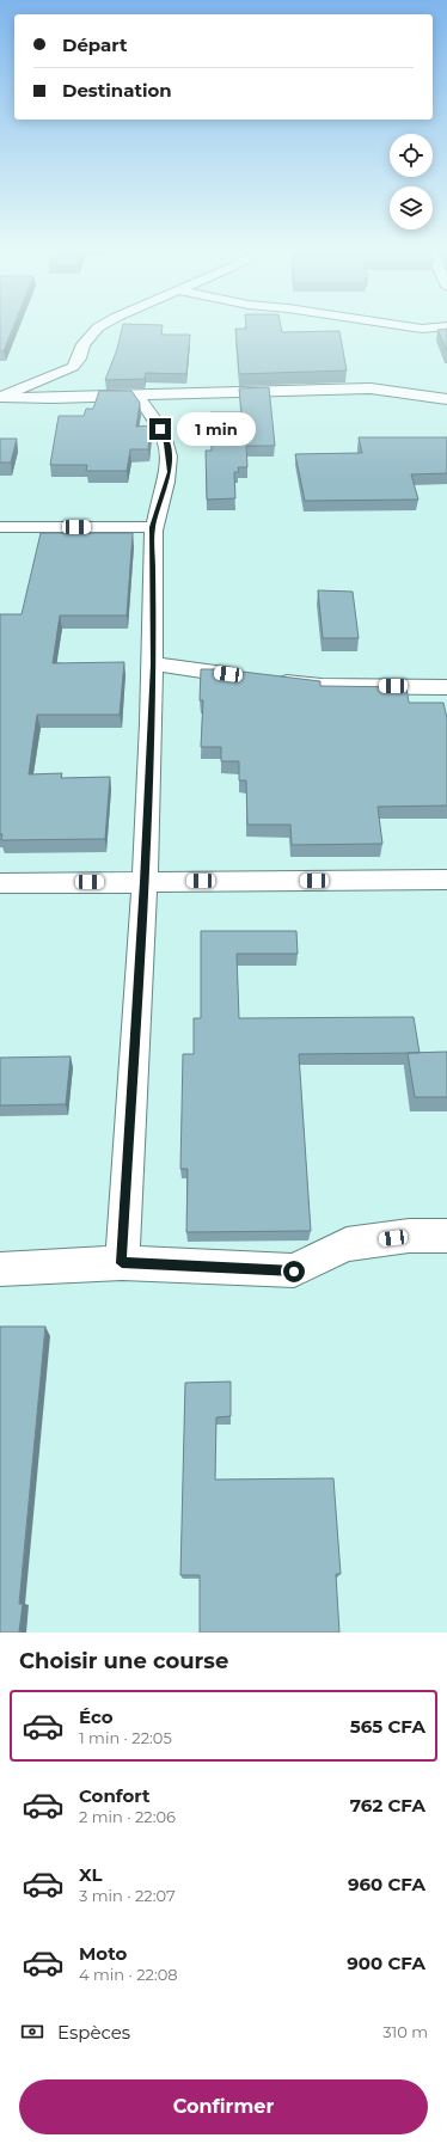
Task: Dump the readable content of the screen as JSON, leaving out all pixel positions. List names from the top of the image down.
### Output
{
  "page": {
    "banner": ["Départ", "Destination"],
    "bubble": "1 min",
    "heading": "Choisir une course",
    "list": [
      {
        "name": "Éco",
        "note": "1 min · 22:05",
        "value": "565 CFA"
      },
      {
        "name": "Confort",
        "note": "2 min · 22:06",
        "value": "762 CFA"
      },
      {
        "name": "XL",
        "note": "3 min · 22:07",
        "value": "960 CFA"
      },
      {
        "name": "Moto",
        "note": "4 min · 22:08",
        "value": "900 CFA"
      }
    ],
    "pay": ["Espèces", "310 m"],
    "buttons": "Confirmer"
  }
}
